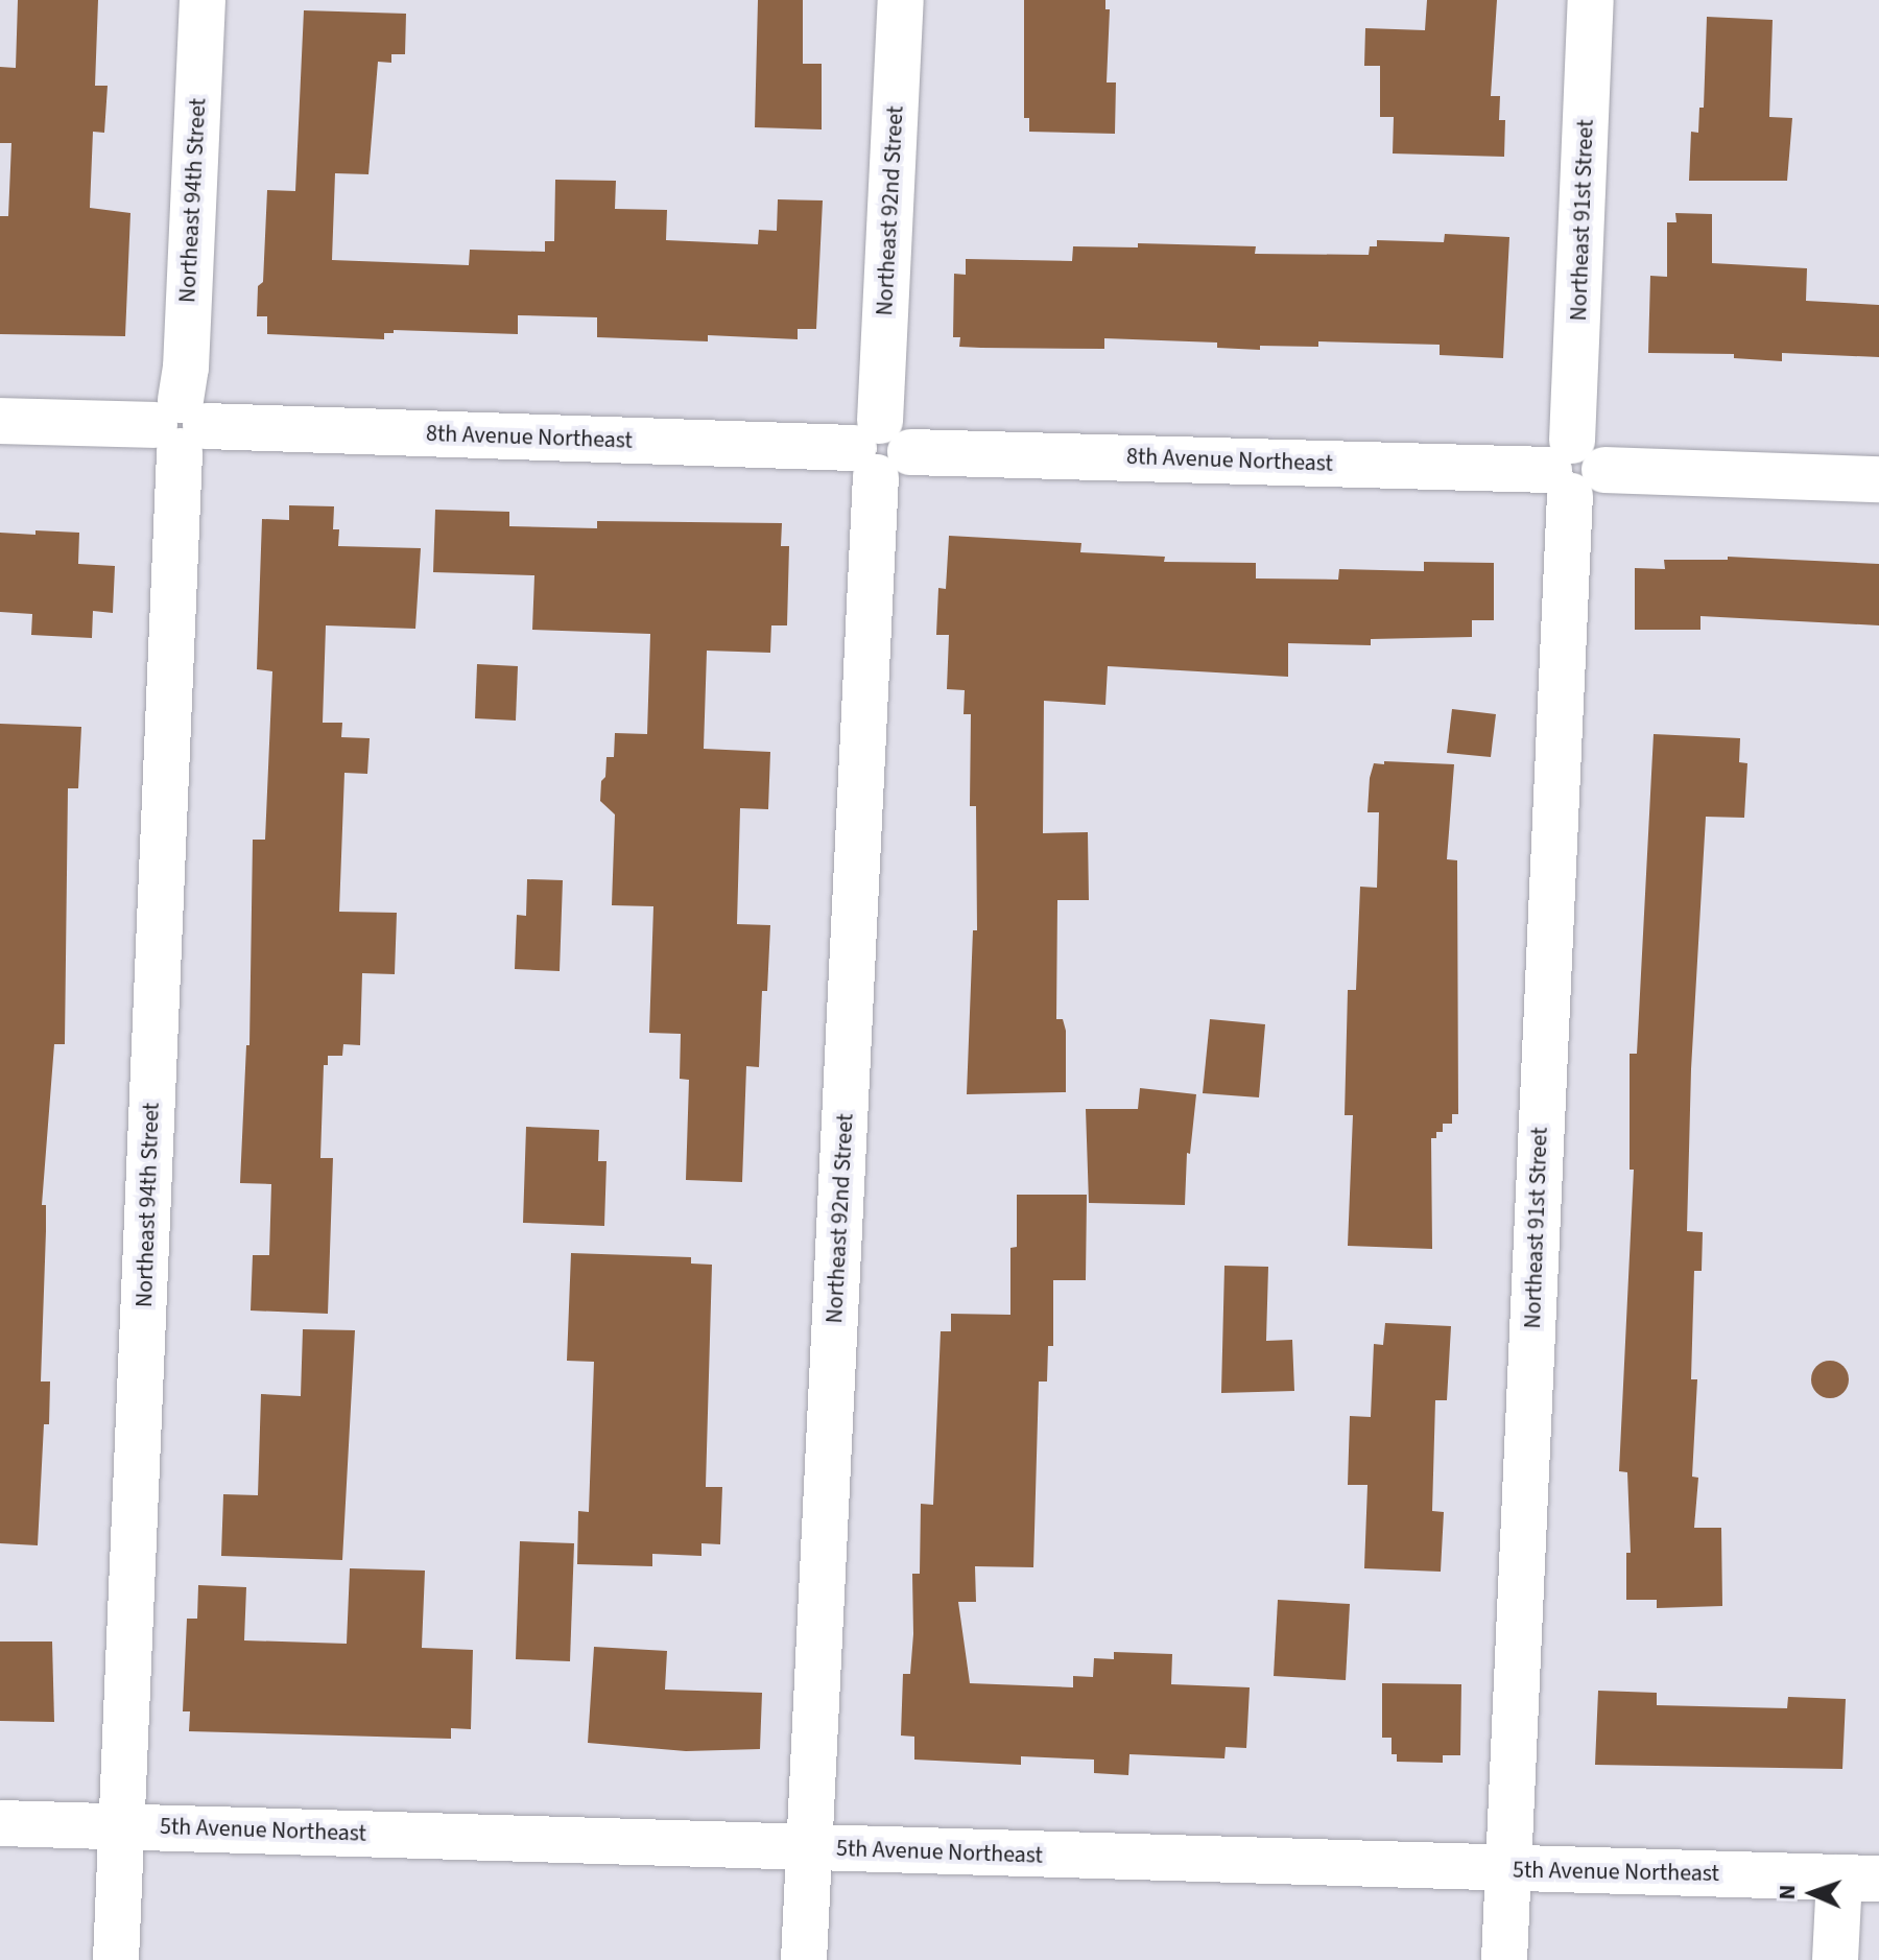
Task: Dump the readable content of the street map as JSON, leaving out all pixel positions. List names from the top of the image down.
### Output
{
  "streets": {
    "street": [
      "Northeast 94th Street",
      "Northeast 92nd Street",
      "Northeast 91st Street",
      "8th Avenue Northeast",
      "5th Avenue Northeast"
    ]
  },
  "crossings": [
    ["Northeast 94th Street", "8th Avenue Northeast"],
    ["Northeast 94th Street", "5th Avenue Northeast"],
    ["Northeast 92nd Street", "8th Avenue Northeast"],
    ["Northeast 92nd Street", "5th Avenue Northeast"],
    ["Northeast 91st Street", "8th Avenue Northeast"],
    ["Northeast 91st Street", "5th Avenue Northeast"]
  ],
  "north": "left"
}
